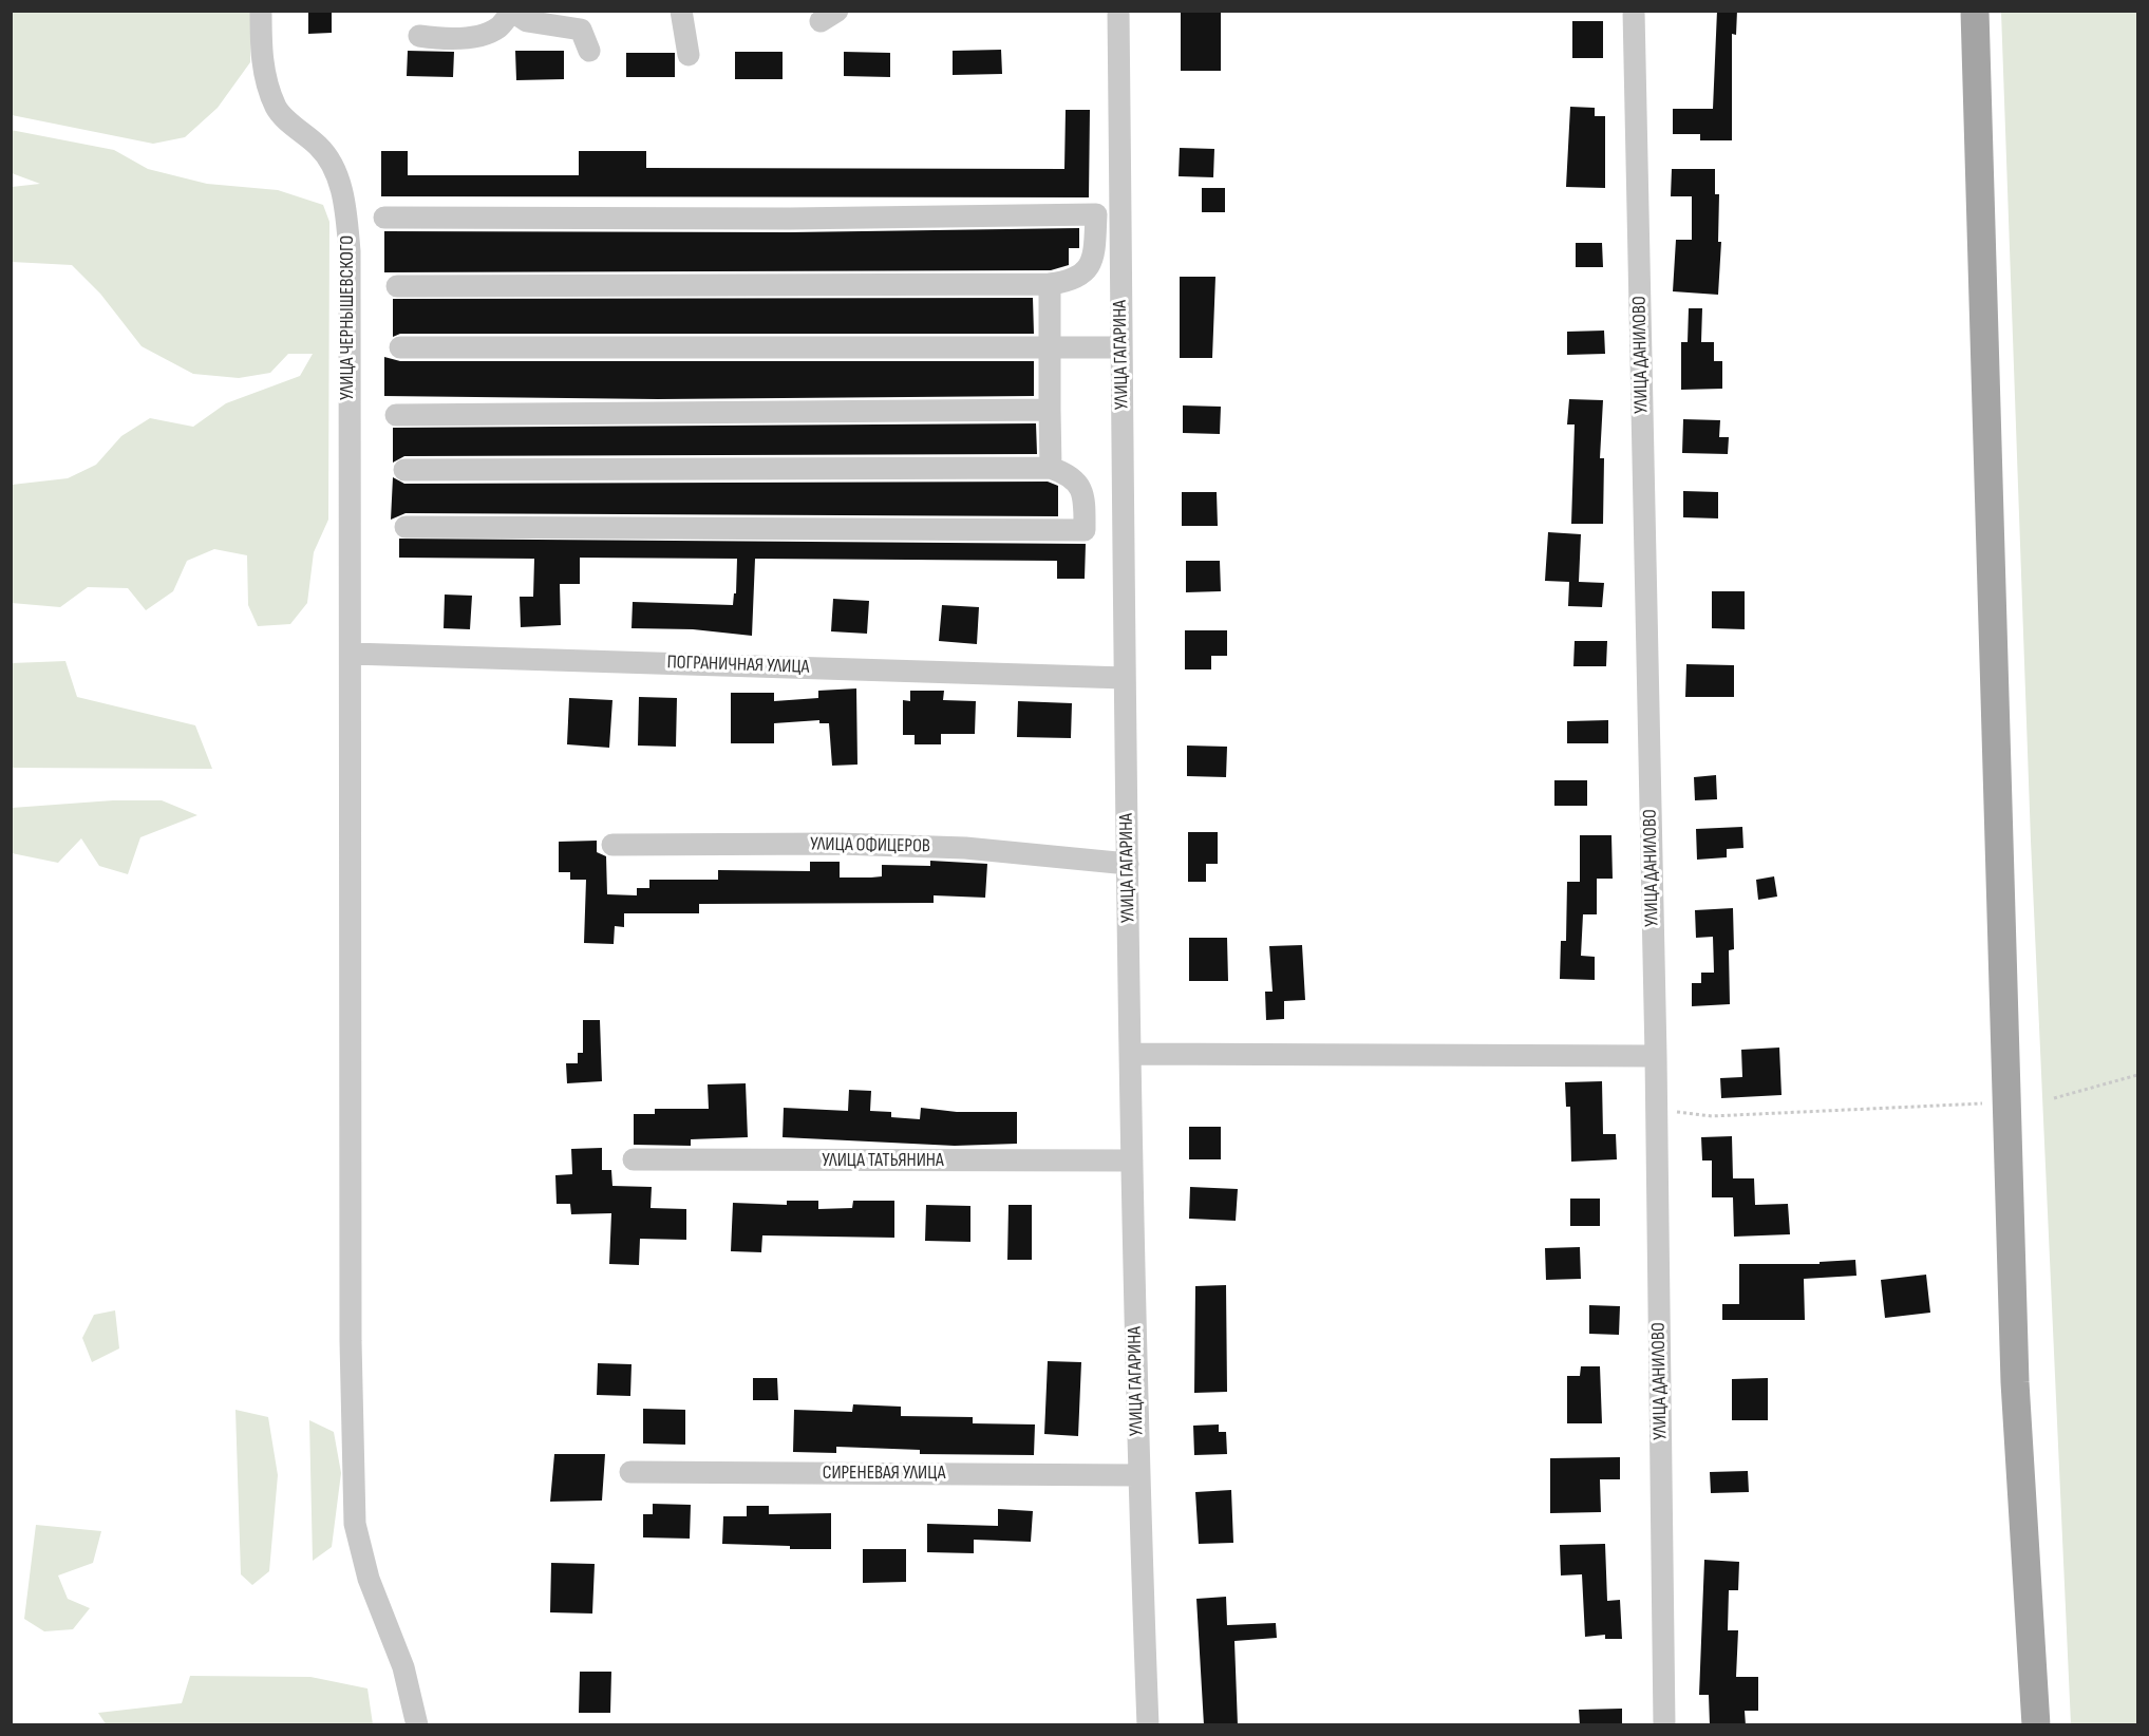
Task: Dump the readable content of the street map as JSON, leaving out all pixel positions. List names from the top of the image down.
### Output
{
  "streets": {
    "street": [
      "УЛИЦА ЧЕРНЫШЕВСКОГО",
      "УЛИЦА ГАГАРИНА",
      "УЛИЦА ДАНИЛОВО",
      "ПОГРАНИЧНАЯ УЛИЦА",
      "УЛИЦА ОФИЦЕРОВ",
      "УЛИЦА ТАТЬЯНИНА",
      "СИРЕНЕВАЯ УЛИЦА"
    ]
  },
  "crossings": [
    ["УЛИЦА ЧЕРНЫШЕВСКОГО", "ПОГРАНИЧНАЯ УЛИЦА"],
    ["УЛИЦА ГАГАРИНА", "ПОГРАНИЧНАЯ УЛИЦА"],
    ["УЛИЦА ГАГАРИНА", "УЛИЦА ОФИЦЕРОВ"],
    ["УЛИЦА ГАГАРИНА", "УЛИЦА ТАТЬЯНИНА"],
    ["УЛИЦА ГАГАРИНА", "СИРЕНЕВАЯ УЛИЦА"]
  ]
}
